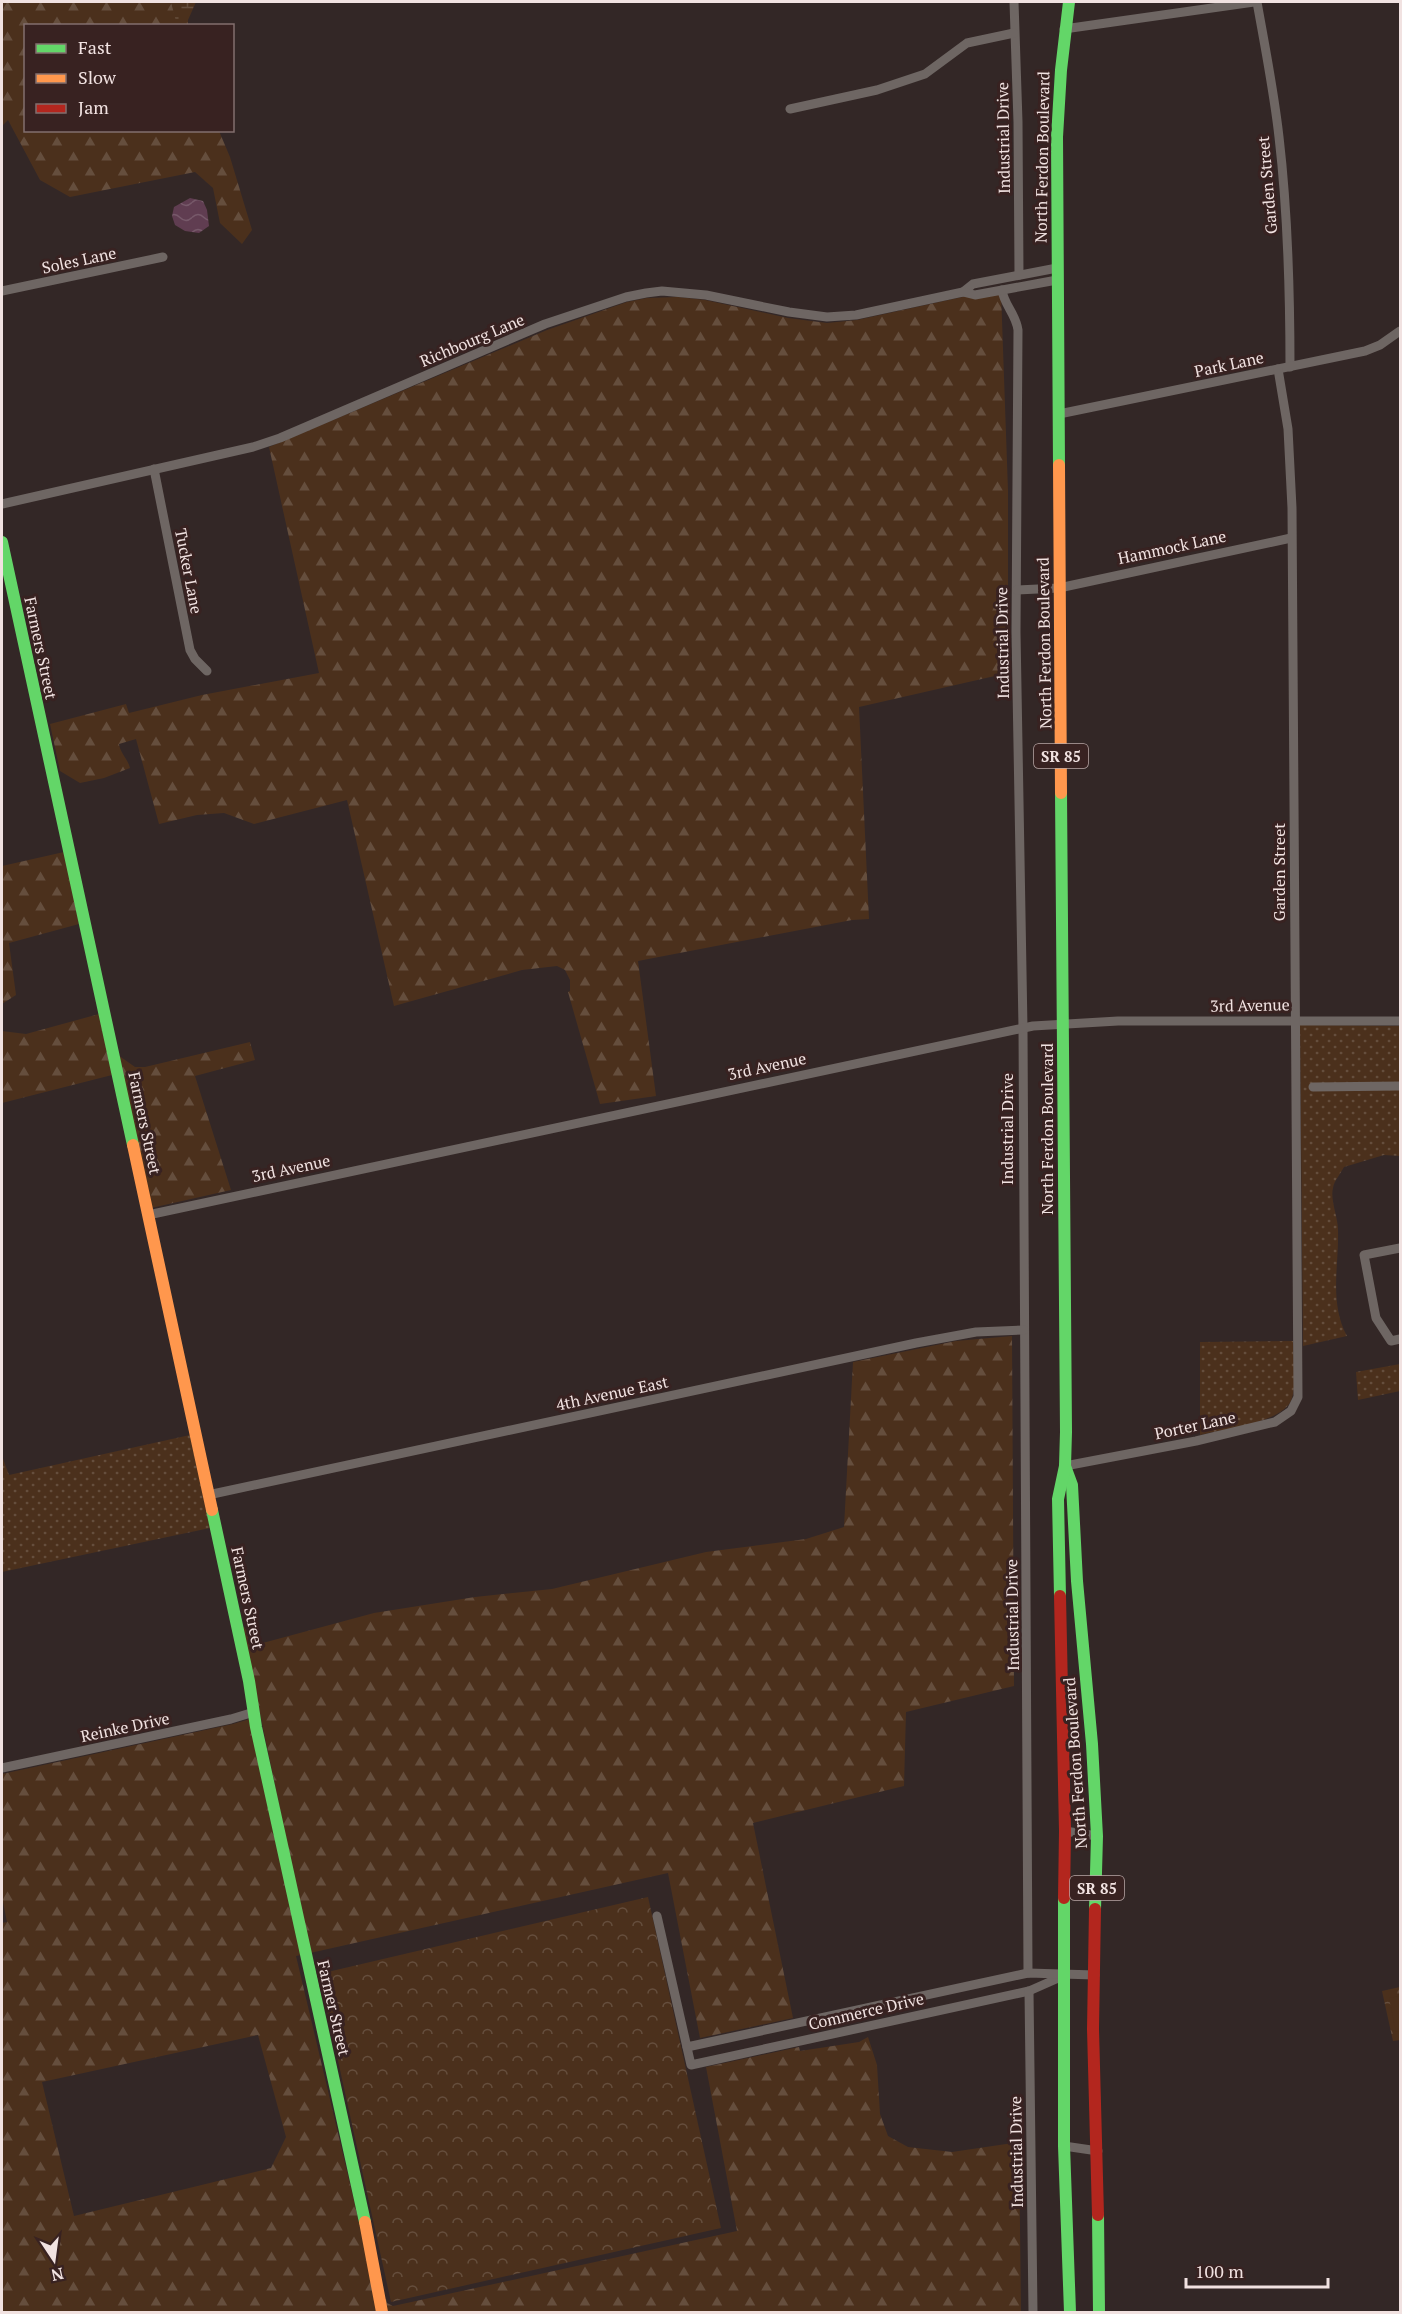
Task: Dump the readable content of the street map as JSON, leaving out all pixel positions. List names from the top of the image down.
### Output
{
  "streets": {
    "main road": [
      "North Ferdon Boulevard",
      "Farmers Street",
      "SR 85",
      "Farmer Street"
    ],
    "street": [
      "Industrial Drive",
      "Garden Street",
      "Soles Lane",
      "Richbourg Lane",
      "Park Lane",
      "Hammock Lane",
      "Tucker Lane",
      "3rd Avenue",
      "4th Avenue East",
      "Porter Lane",
      "Reinke Drive",
      "Commerce Drive"
    ]
  },
  "crossings": [
    ["Industrial Drive", "Richbourg Lane"],
    ["Industrial Drive", "Hammock Lane"],
    ["Industrial Drive", "3rd Avenue"],
    ["Industrial Drive", "4th Avenue East"],
    ["Industrial Drive", "Commerce Drive"],
    ["North Ferdon Boulevard", "Richbourg Lane"],
    ["North Ferdon Boulevard", "Park Lane"],
    ["North Ferdon Boulevard", "Hammock Lane"],
    ["North Ferdon Boulevard", "3rd Avenue"],
    ["North Ferdon Boulevard", "Porter Lane"],
    ["North Ferdon Boulevard", "Commerce Drive"],
    ["Garden Street", "Park Lane"],
    ["Garden Street", "Hammock Lane"],
    ["Garden Street", "3rd Avenue"],
    ["Garden Street", "Porter Lane"],
    ["Richbourg Lane", "Tucker Lane"],
    ["Farmers Street", "3rd Avenue"],
    ["Farmers Street", "4th Avenue East"],
    ["Farmers Street", "Reinke Drive"],
    ["Farmers Street", "Farmer Street"],
    ["Reinke Drive", "Farmer Street"]
  ],
  "legend": ["Fast", "Slow", "Jam"],
  "scale_bar": "100 m",
  "north": "bottom"
}
